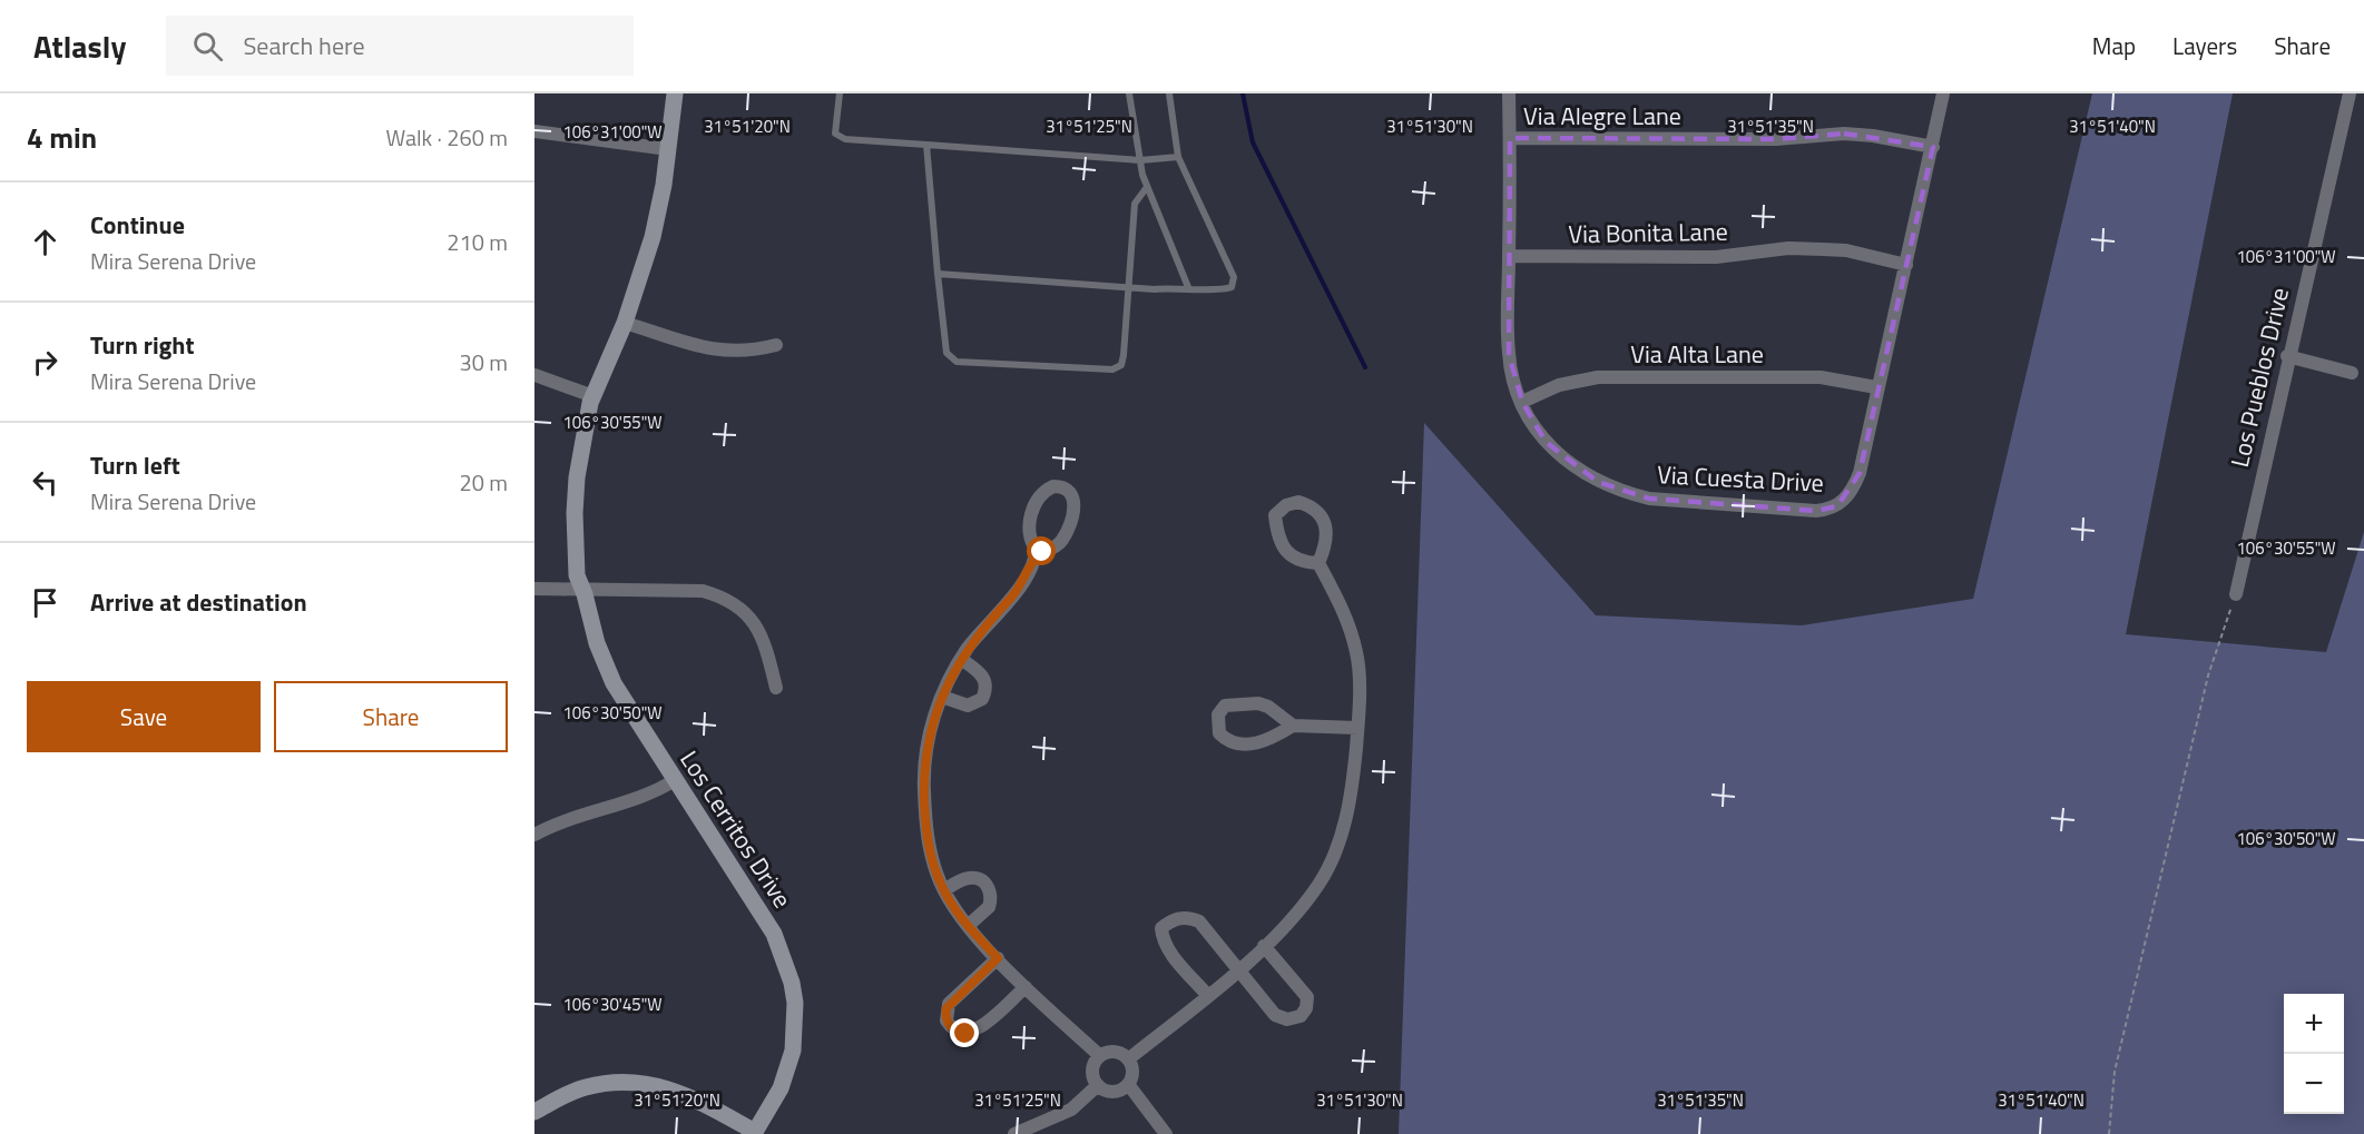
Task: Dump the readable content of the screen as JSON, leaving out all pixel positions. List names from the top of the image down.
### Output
{
  "streets": {
    "street": [
      "Via Alegre Lane",
      "Via Bonita Lane",
      "Via Alta Lane",
      "Los Pueblos Drive",
      "Via Cuesta Drive",
      "Los Cerritos Drive"
    ]
  },
  "crossings": [
    ["Via Alegre Lane", "Via Cuesta Drive"],
    ["Via Bonita Lane", "Via Cuesta Drive"],
    ["Via Alta Lane", "Via Cuesta Drive"]
  ],
  "page": {
    "header": "Atlasly",
    "search": "Search here",
    "nav": ["Map", "Layers", "Share"],
    "heading": ["4 min", "Walk · 260 m"],
    "list": [
      ["Continue", "Mira Serena Drive", "210 m"],
      ["Turn right", "Mira Serena Drive", "30 m"],
      ["Turn left", "Mira Serena Drive", "20 m"],
      "Arrive at destination"
    ],
    "buttons": ["Save", "Share"],
    "map_buttons": ["+", "−"]
  },
  "coordinates": [
    "31°51'20\"N",
    "31°51'25\"N",
    "31°51'30\"N",
    "31°51'35\"N",
    "31°51'40\"N",
    "106°31'00\"W",
    "106°30'55\"W",
    "106°30'50\"W",
    "106°30'45\"W"
  ]
}
